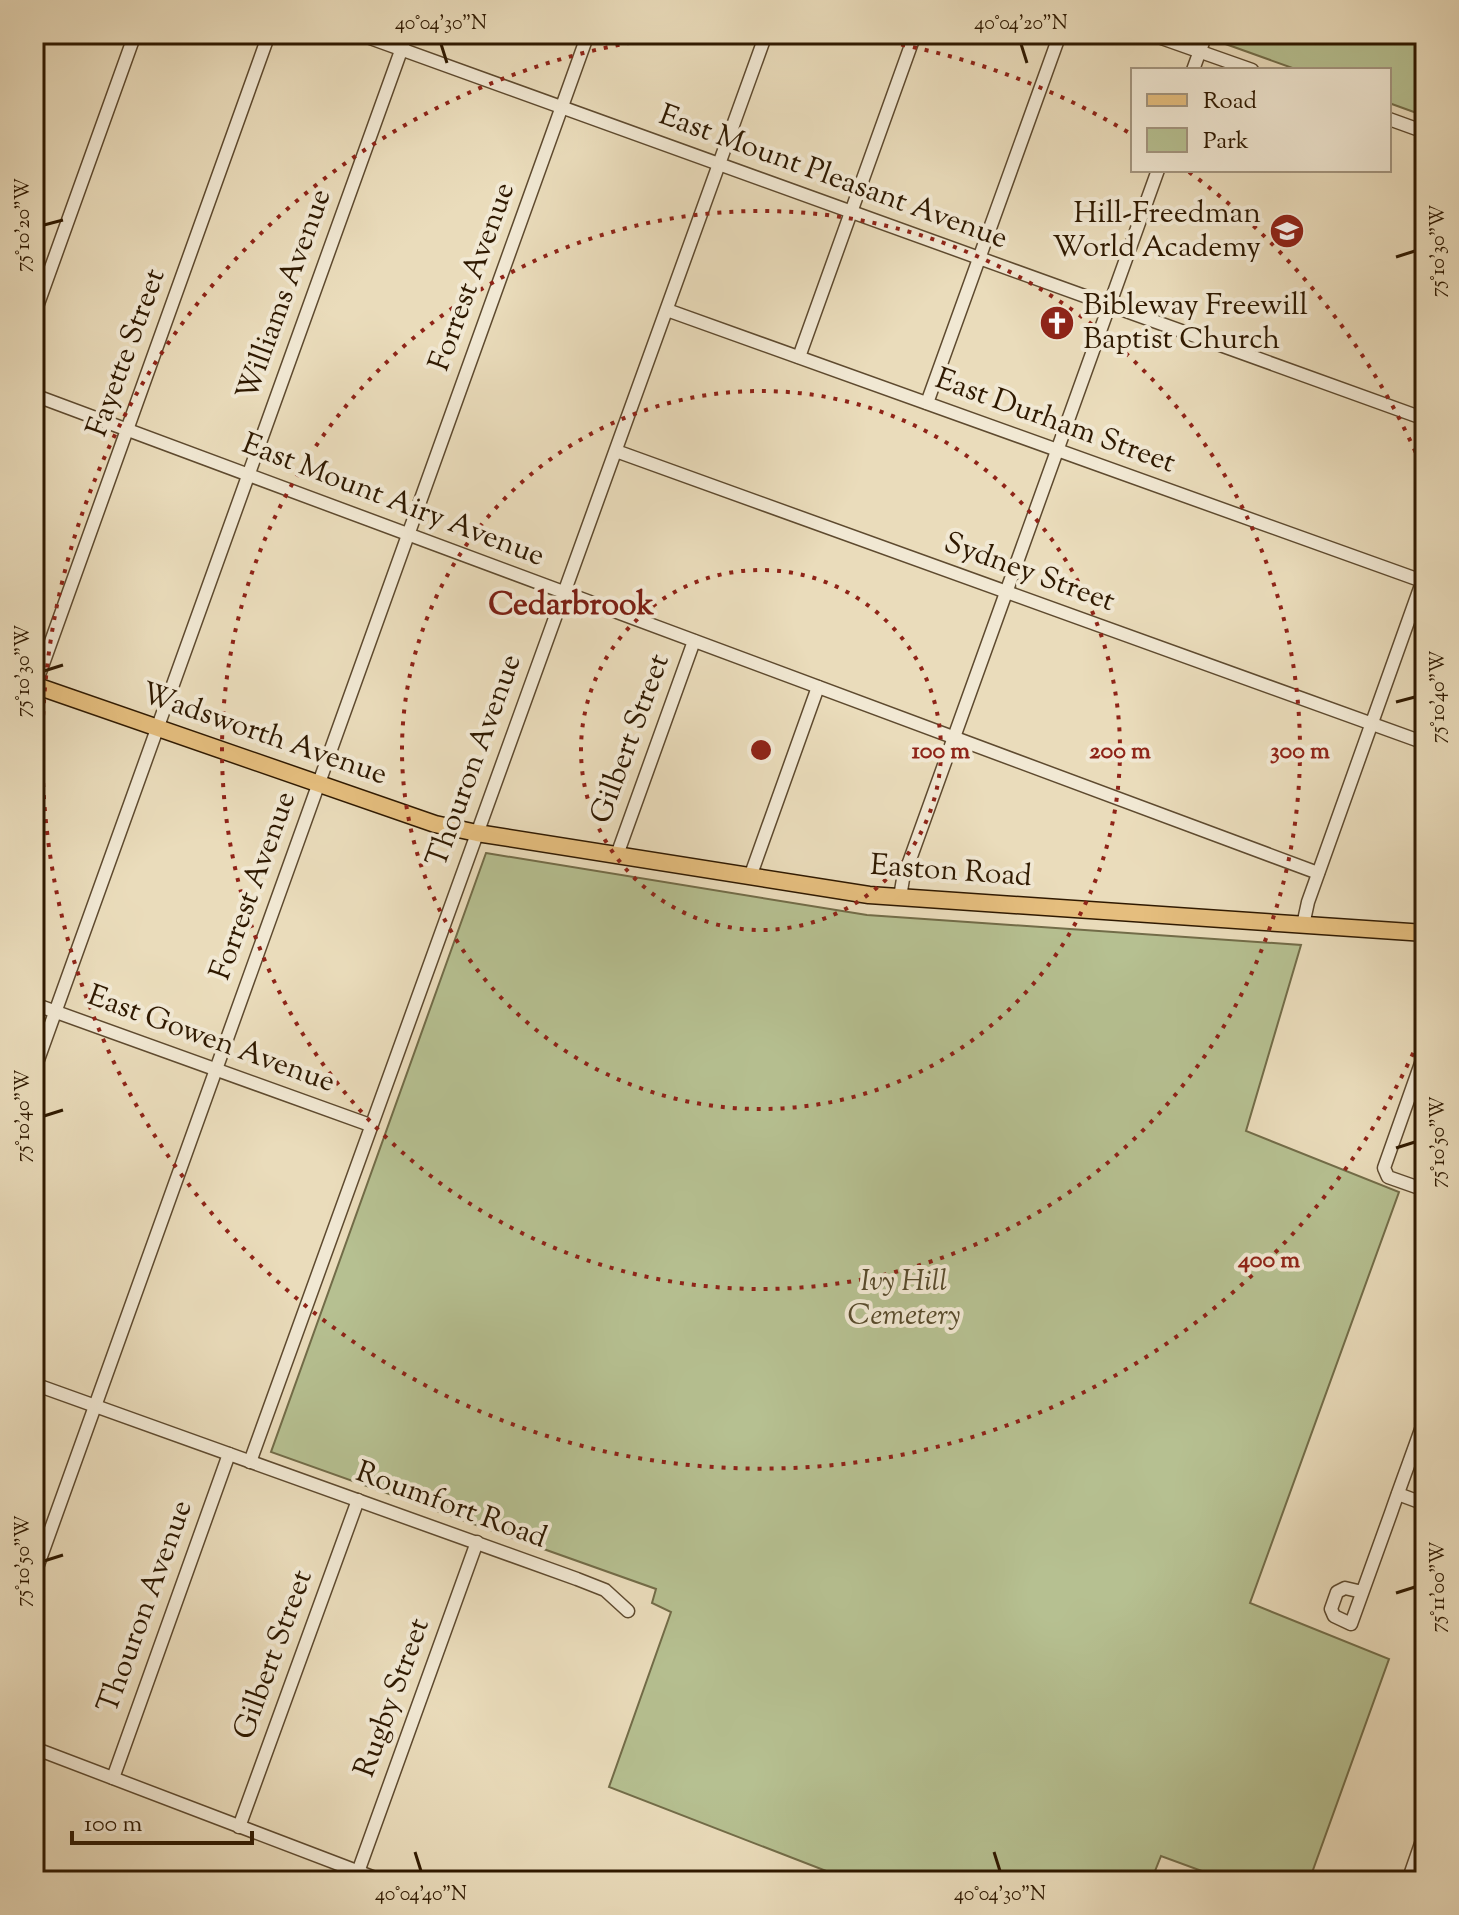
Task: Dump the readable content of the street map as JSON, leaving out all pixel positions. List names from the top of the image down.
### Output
{
  "streets": {
    "main road": ["Wadsworth Avenue", "Easton Road"],
    "street": [
      "East Mount Pleasant Avenue",
      "Forrest Avenue",
      "Williams Avenue",
      "Fayette Street",
      "East Durham Street",
      "East Mount Airy Avenue",
      "Sydney Street",
      "Gilbert Street",
      "Thouron Avenue",
      "East Gowen Avenue",
      "Roumfort Road",
      "Rugby Street"
    ]
  },
  "crossings": [
    ["East Mount Pleasant Avenue", "Forrest Avenue"],
    ["East Mount Pleasant Avenue", "Williams Avenue"],
    ["East Mount Pleasant Avenue", "Thouron Avenue"],
    ["Forrest Avenue", "East Mount Airy Avenue"],
    ["Forrest Avenue", "Wadsworth Avenue"],
    ["Forrest Avenue", "East Gowen Avenue"],
    ["Williams Avenue", "East Mount Airy Avenue"],
    ["Williams Avenue", "Wadsworth Avenue"],
    ["Williams Avenue", "East Gowen Avenue"],
    ["Fayette Street", "East Mount Airy Avenue"],
    ["Fayette Street", "Wadsworth Avenue"],
    ["East Durham Street", "Thouron Avenue"],
    ["East Mount Airy Avenue", "Gilbert Street"],
    ["East Mount Airy Avenue", "Thouron Avenue"],
    ["Sydney Street", "Thouron Avenue"],
    ["Wadsworth Avenue", "Thouron Avenue"],
    ["Wadsworth Avenue", "Easton Road"],
    ["Gilbert Street", "Easton Road"],
    ["Gilbert Street", "Roumfort Road"],
    ["Thouron Avenue", "Easton Road"],
    ["Thouron Avenue", "East Gowen Avenue"],
    ["Thouron Avenue", "Roumfort Road"],
    ["Roumfort Road", "Rugby Street"]
  ],
  "districts": ["Cedarbrook"],
  "parks": ["Ivy Hill Cemetery"],
  "places": {
    "school or university": ["Hill-Freedman World Academy"],
    "church": ["Bibleway Freewill Baptist Church"]
  },
  "legend": ["Road", "Park"],
  "scale_bar": "100 m",
  "coordinates": [
    "40°04'30\"N",
    "40°04'20\"N",
    "75°10'20\"W",
    "75°10'30\"W",
    "75°10'40\"W",
    "75°10'50\"W",
    "75°11'00\"W",
    "40°04'40\"N"
  ],
  "rings": [
    "100 m",
    "200 m",
    "300 m",
    "400 m"
  ]
}
